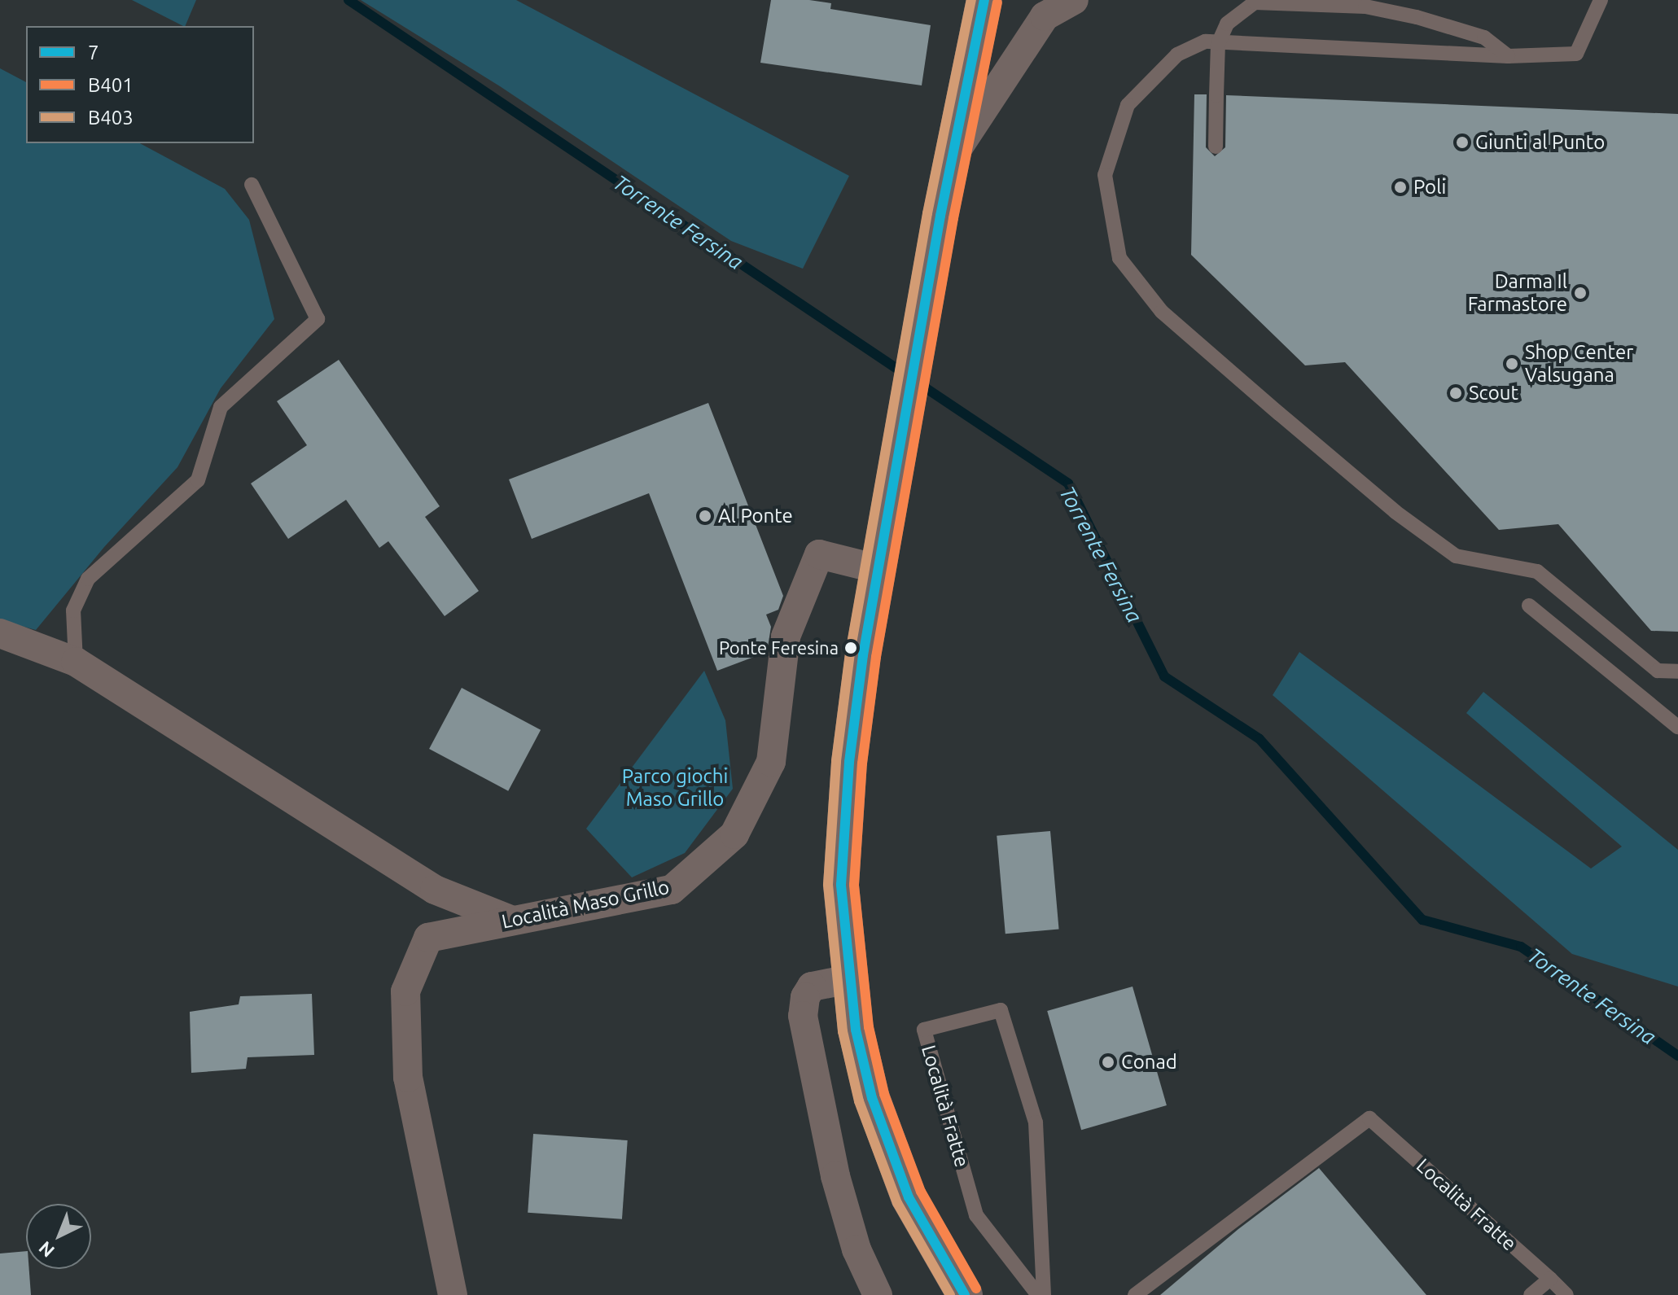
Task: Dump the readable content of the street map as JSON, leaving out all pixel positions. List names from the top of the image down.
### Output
{
  "streets": {
    "street": ["Località Maso Grillo"],
    "lane": ["Località Fratte"]
  },
  "water": ["Torrente Fersina"],
  "parks": ["Parco giochi Maso Grillo"],
  "places": [
    "Giunti al Punto",
    "Poli",
    "Darma Il Farmastore",
    "Shop Center Valsugana",
    "Scout",
    "Al Ponte",
    "Ponte Feresina",
    "Conad"
  ],
  "lines": ["transit line 7", "transit line B403", "transit line B401"],
  "legend": ["7", "B401", "B403"],
  "north": "bottom left"
}
